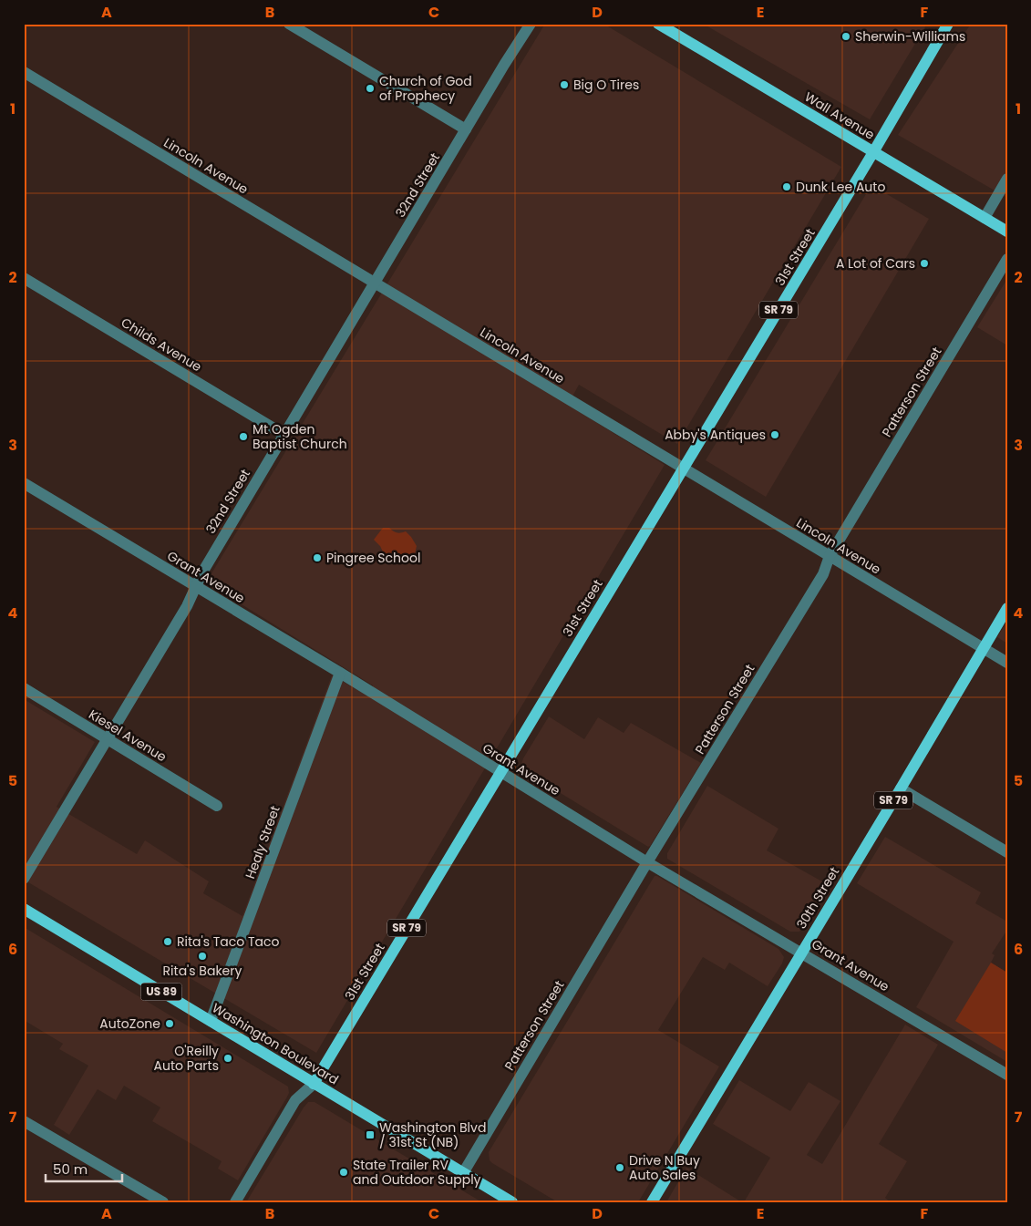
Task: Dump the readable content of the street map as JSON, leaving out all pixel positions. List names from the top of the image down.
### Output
{
  "streets": {
    "main road": [
      "Wall Avenue",
      "31st Street",
      "SR 79",
      "30th Street",
      "US 89",
      "Washington Boulevard"
    ],
    "street": [
      "Lincoln Avenue",
      "32nd Street",
      "Childs Avenue",
      "Patterson Street",
      "Grant Avenue",
      "Kiesel Avenue",
      "Healy Street"
    ]
  },
  "crossings": [
    ["Wall Avenue", "31st Street"],
    ["Lincoln Avenue", "32nd Street"],
    ["Lincoln Avenue", "31st Street"],
    ["Lincoln Avenue", "Patterson Street"],
    ["Lincoln Avenue", "30th Street"],
    ["32nd Street", "Childs Avenue"],
    ["32nd Street", "Grant Avenue"],
    ["32nd Street", "Kiesel Avenue"],
    ["31st Street", "Grant Avenue"],
    ["31st Street", "Washington Boulevard"],
    ["Patterson Street", "Grant Avenue"],
    ["Patterson Street", "Washington Boulevard"],
    ["Grant Avenue", "Healy Street"],
    ["Grant Avenue", "30th Street"],
    ["Healy Street", "Washington Boulevard"]
  ],
  "places": {
    "other": [
      "Sherwin-Williams",
      "Big O Tires",
      "Church of God of Prophecy",
      "Dunk Lee Auto",
      "A Lot of Cars",
      "Abby's Antiques",
      "Mt Ogden Baptist Church",
      "Pingree School",
      "Rita's Taco Taco",
      "Rita's Bakery",
      "AutoZone",
      "O'Reilly Auto Parts",
      "Drive N Buy Auto Sales",
      "State Trailer RV and Outdoor Supply"
    ],
    "transit": ["Washington Blvd / 31st St (NB)"]
  },
  "scale_bar": "50 m",
  "grid": {
    "columns": [
      "A",
      "B",
      "C",
      "D",
      "E",
      "F"
    ],
    "rows": [
      "1",
      "2",
      "3",
      "4",
      "5",
      "6",
      "7"
    ]
  }
}
